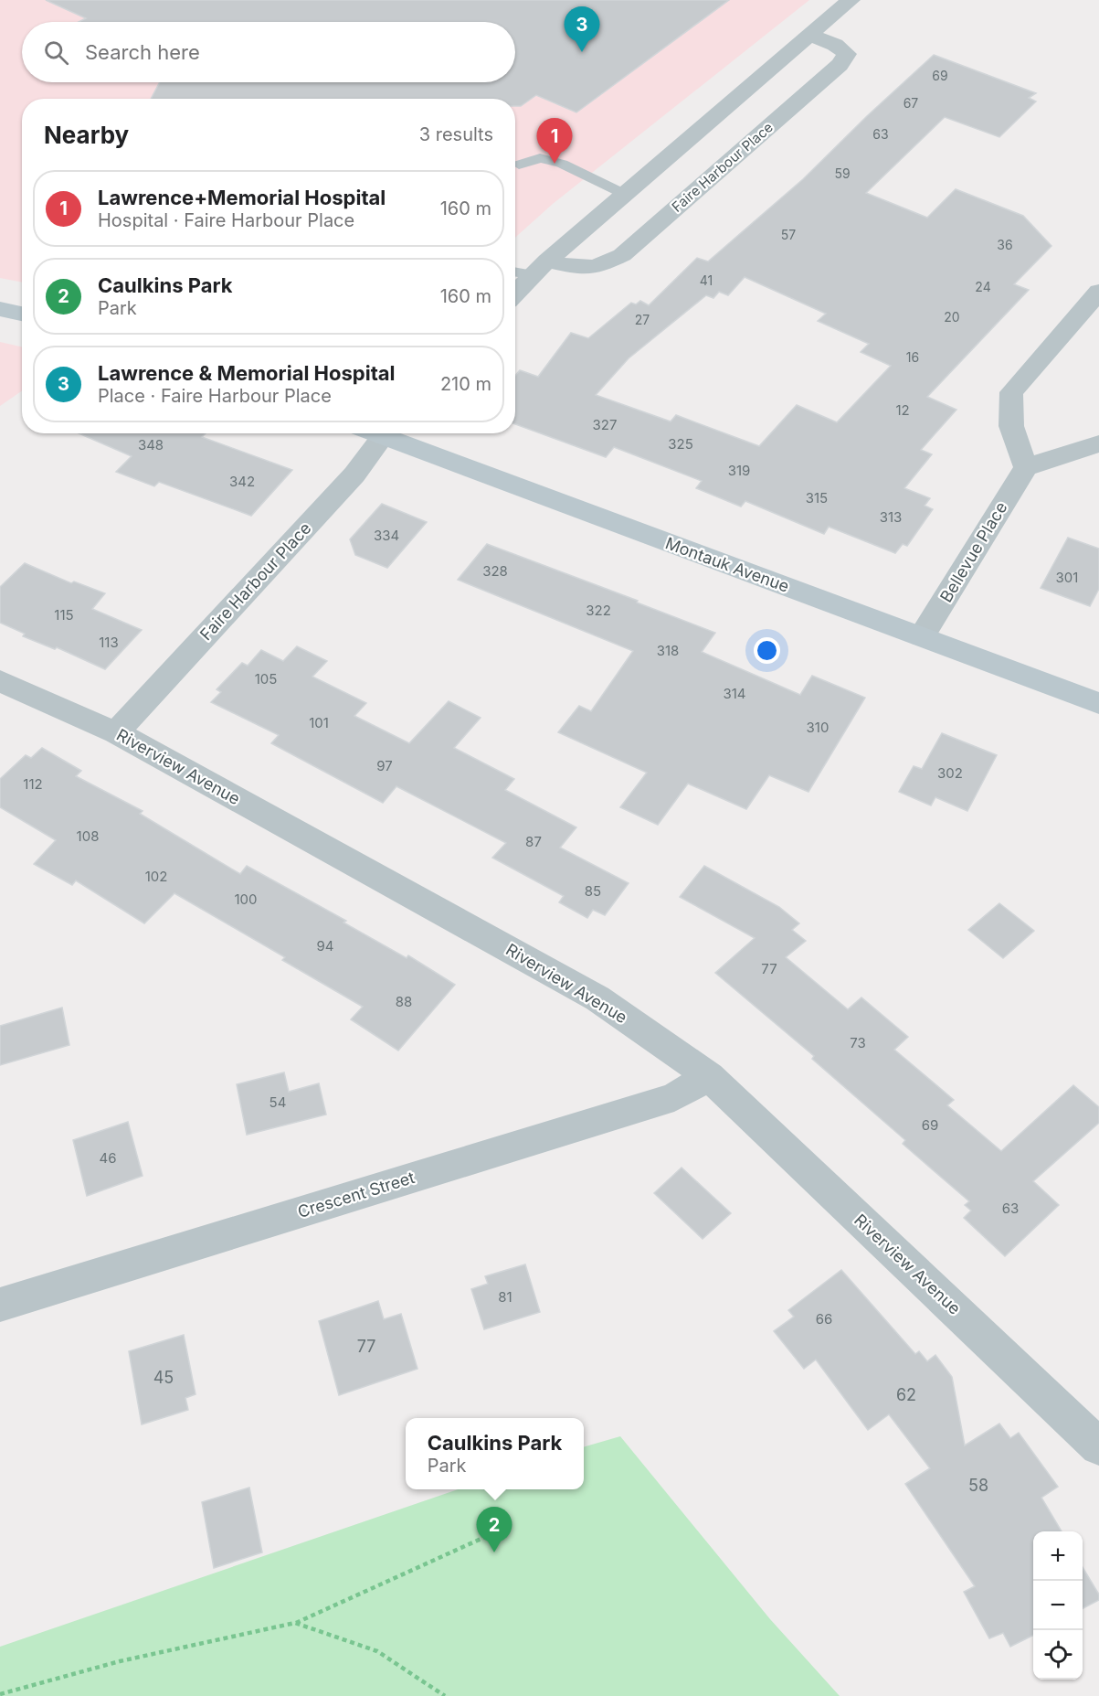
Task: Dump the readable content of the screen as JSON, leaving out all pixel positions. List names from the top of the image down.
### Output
{
  "streets": {
    "street": [
      "Faire Harbour Place",
      "Bellevue Place",
      "Montauk Avenue",
      "Riverview Avenue",
      "Crescent Street"
    ]
  },
  "crossings": [
    ["Faire Harbour Place", "Riverview Avenue"],
    ["Bellevue Place", "Montauk Avenue"],
    ["Riverview Avenue", "Crescent Street"]
  ],
  "house_numbers": [
    "69",
    "67",
    "63",
    "59",
    "57",
    "36",
    "41",
    "24",
    "20",
    "27",
    "16",
    "12",
    "327",
    "325",
    "348",
    "319",
    "342",
    "315",
    "313",
    "334",
    "328",
    "301",
    "322",
    "115",
    "113",
    "318",
    "105",
    "314",
    "101",
    "310",
    "97",
    "302",
    "112",
    "108",
    "87",
    "102",
    "85",
    "100",
    "94",
    "77",
    "88",
    "73",
    "54",
    "69",
    "46",
    "63",
    "81",
    "66",
    "77",
    "45",
    "62",
    "58"
  ],
  "page": {
    "pins": ["3", "1", "2"],
    "search": "Search here",
    "heading": ["Nearby", "3 results"],
    "list": [
      {
        "mark": "1",
        "name": "Lawrence+Memorial Hospital",
        "note": "Hospital · Faire Harbour Place",
        "value": "160 m"
      },
      {
        "mark": "2",
        "name": "Caulkins Park",
        "note": "Park",
        "value": "160 m"
      },
      {
        "mark": "3",
        "name": "Lawrence & Memorial Hospital",
        "note": "Place · Faire Harbour Place",
        "value": "210 m"
      }
    ],
    "popup": ["Caulkins Park", "Park"],
    "map_buttons": ["+", "−"]
  }
}
